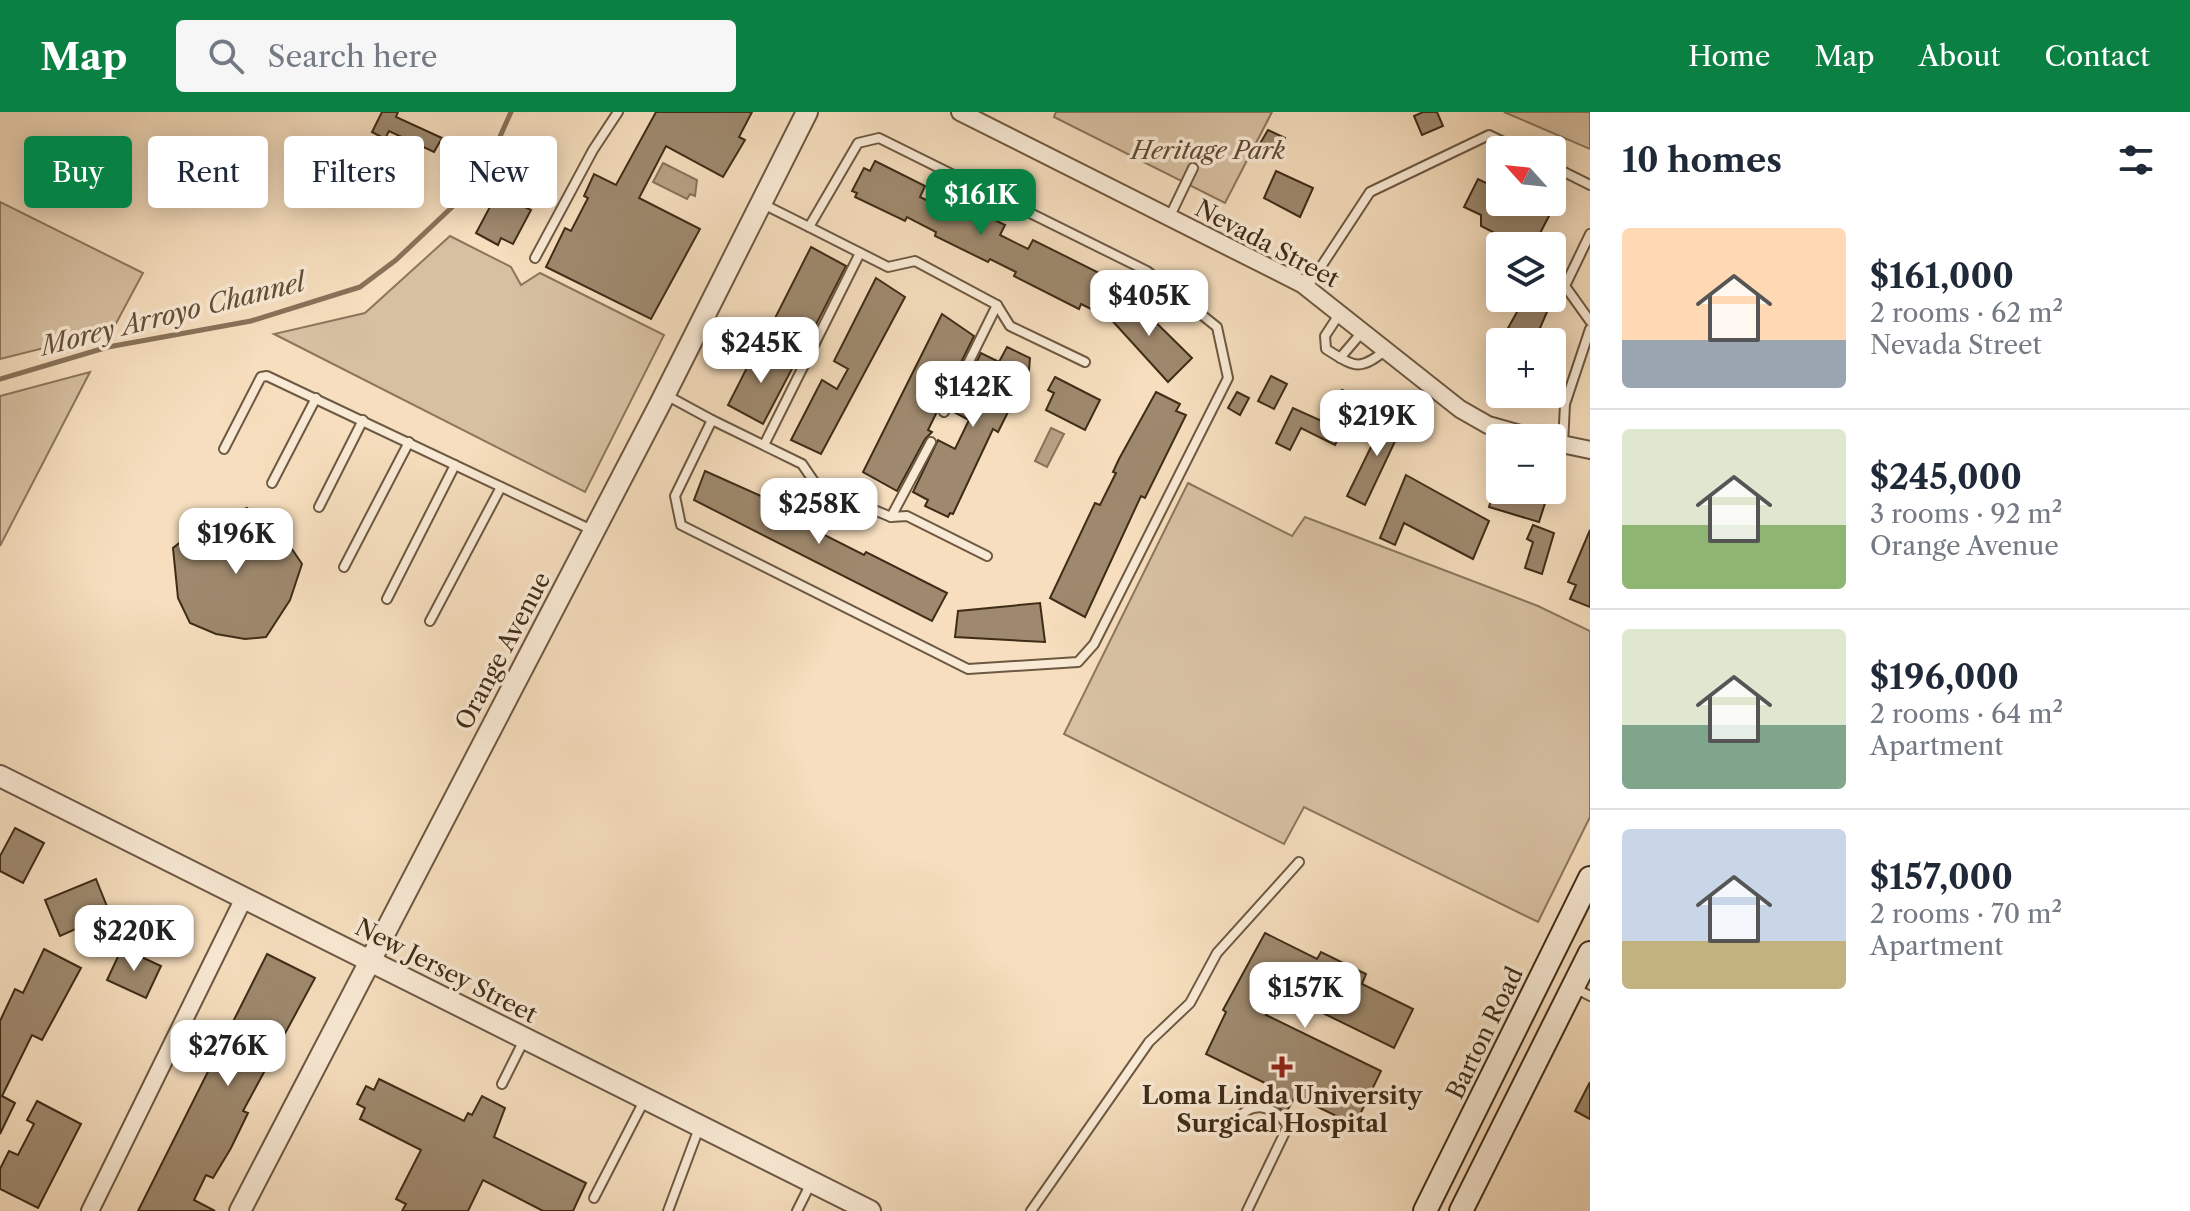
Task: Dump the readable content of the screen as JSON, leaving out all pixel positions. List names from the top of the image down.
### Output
{
  "streets": {
    "main road": ["Barton Road"],
    "street": ["Nevada Street", "Orange Avenue", "New Jersey Street"]
  },
  "crossings": [
    ["Orange Avenue", "New Jersey Street"]
  ],
  "water": ["Morey Arroyo Channel"],
  "parks": ["Heritage Park"],
  "places": {
    "health": ["Loma Linda University Surgical Hospital"]
  },
  "north": "top left",
  "page": {
    "header": "Map",
    "search": "Search here",
    "nav": [
      "Home",
      "Map",
      "About",
      "Contact"
    ],
    "heading": "10 homes",
    "map_buttons": ["+", "−"],
    "chip": [
      "Buy",
      "Rent",
      "Filters",
      "New"
    ],
    "price": [
      "$161K",
      "$405K",
      "$245K",
      "$142K",
      "$219K",
      "$258K",
      "$196K",
      "$220K",
      "$157K",
      "$276K"
    ],
    "list": [
      {
        "name": "$161,000",
        "note": "2 rooms · 62 m² · Nevada Street"
      },
      {
        "name": "$245,000",
        "note": "3 rooms · 92 m² · Orange Avenue"
      },
      {
        "name": "$196,000",
        "note": "2 rooms · 64 m² · Apartment"
      },
      {
        "name": "$157,000",
        "note": "2 rooms · 70 m² · Apartment"
      }
    ]
  }
}
